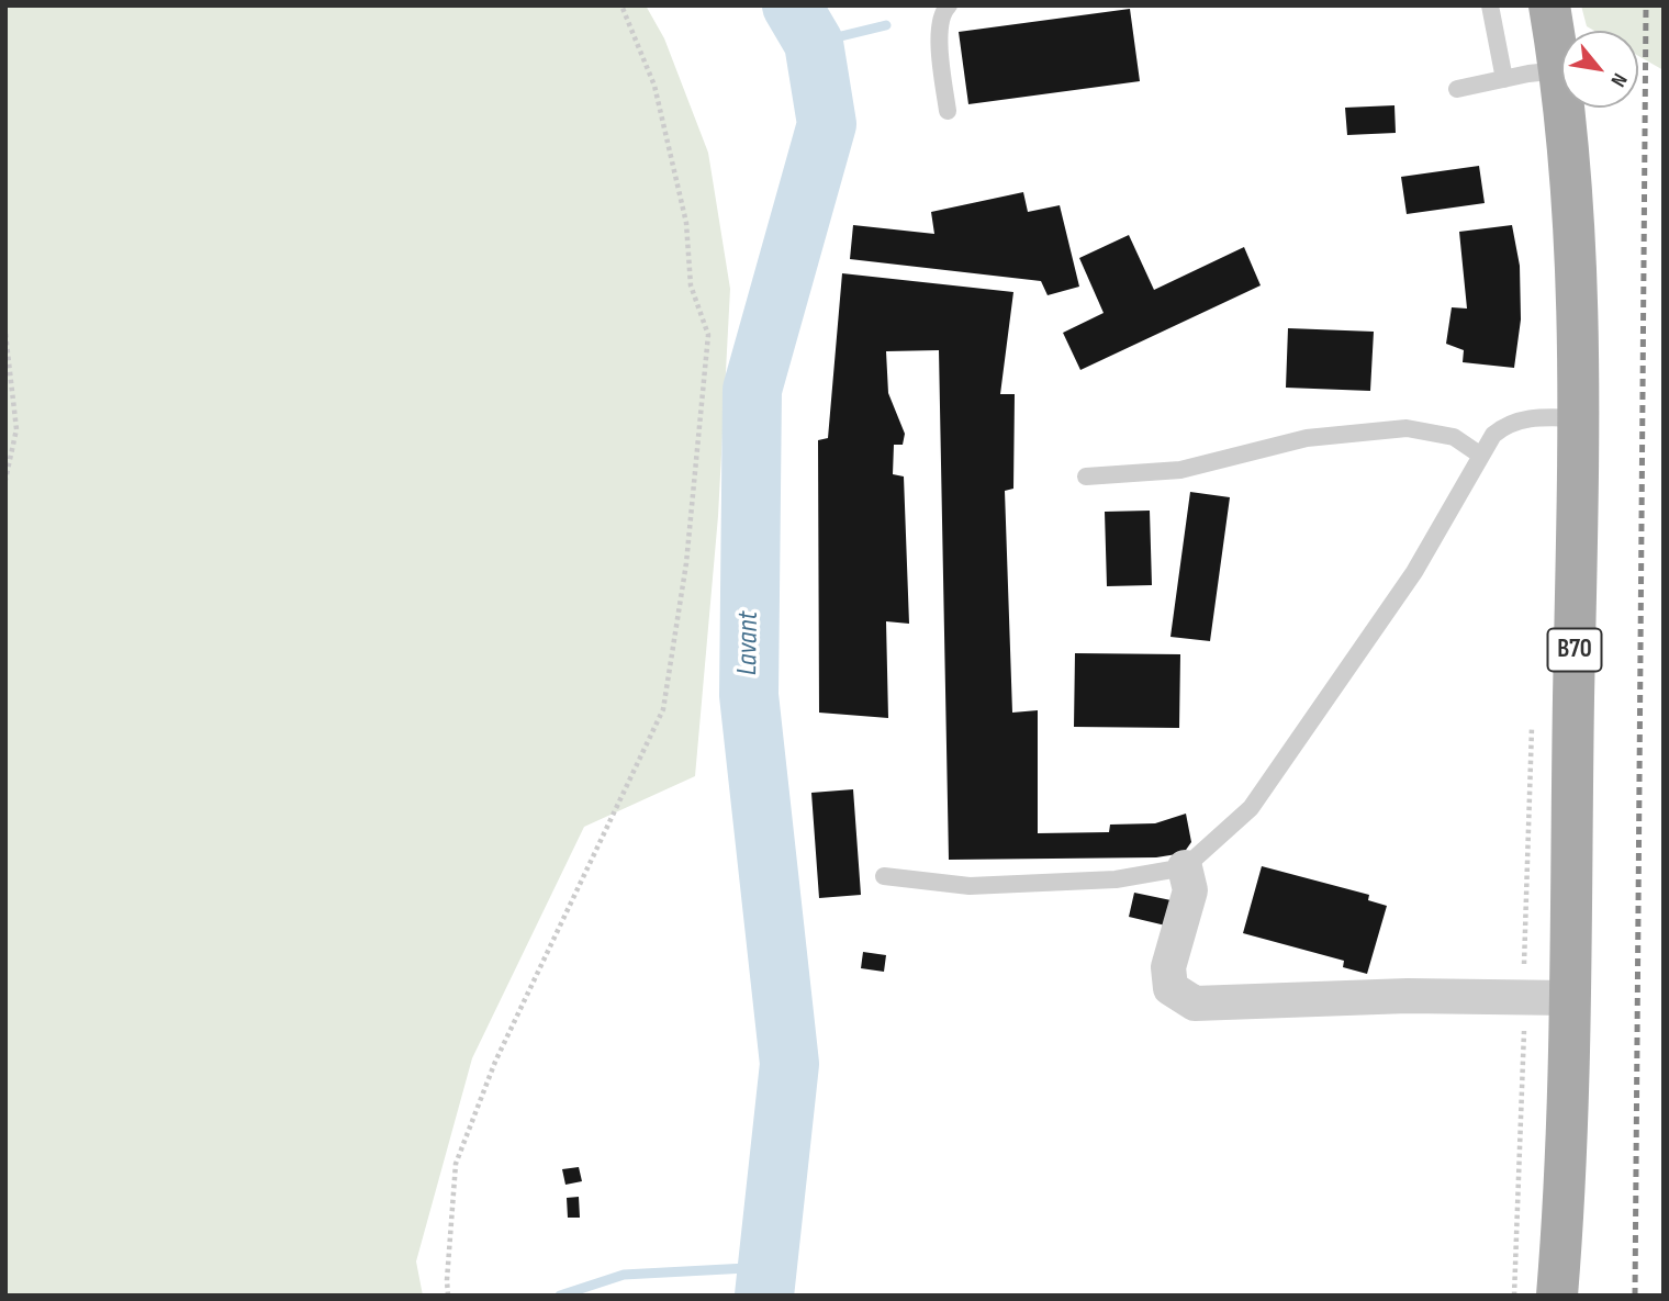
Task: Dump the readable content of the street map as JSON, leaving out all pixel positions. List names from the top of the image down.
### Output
{
  "streets": {
    "main road": ["B70"]
  },
  "water": ["Lavant"],
  "north": "bottom right"
}
